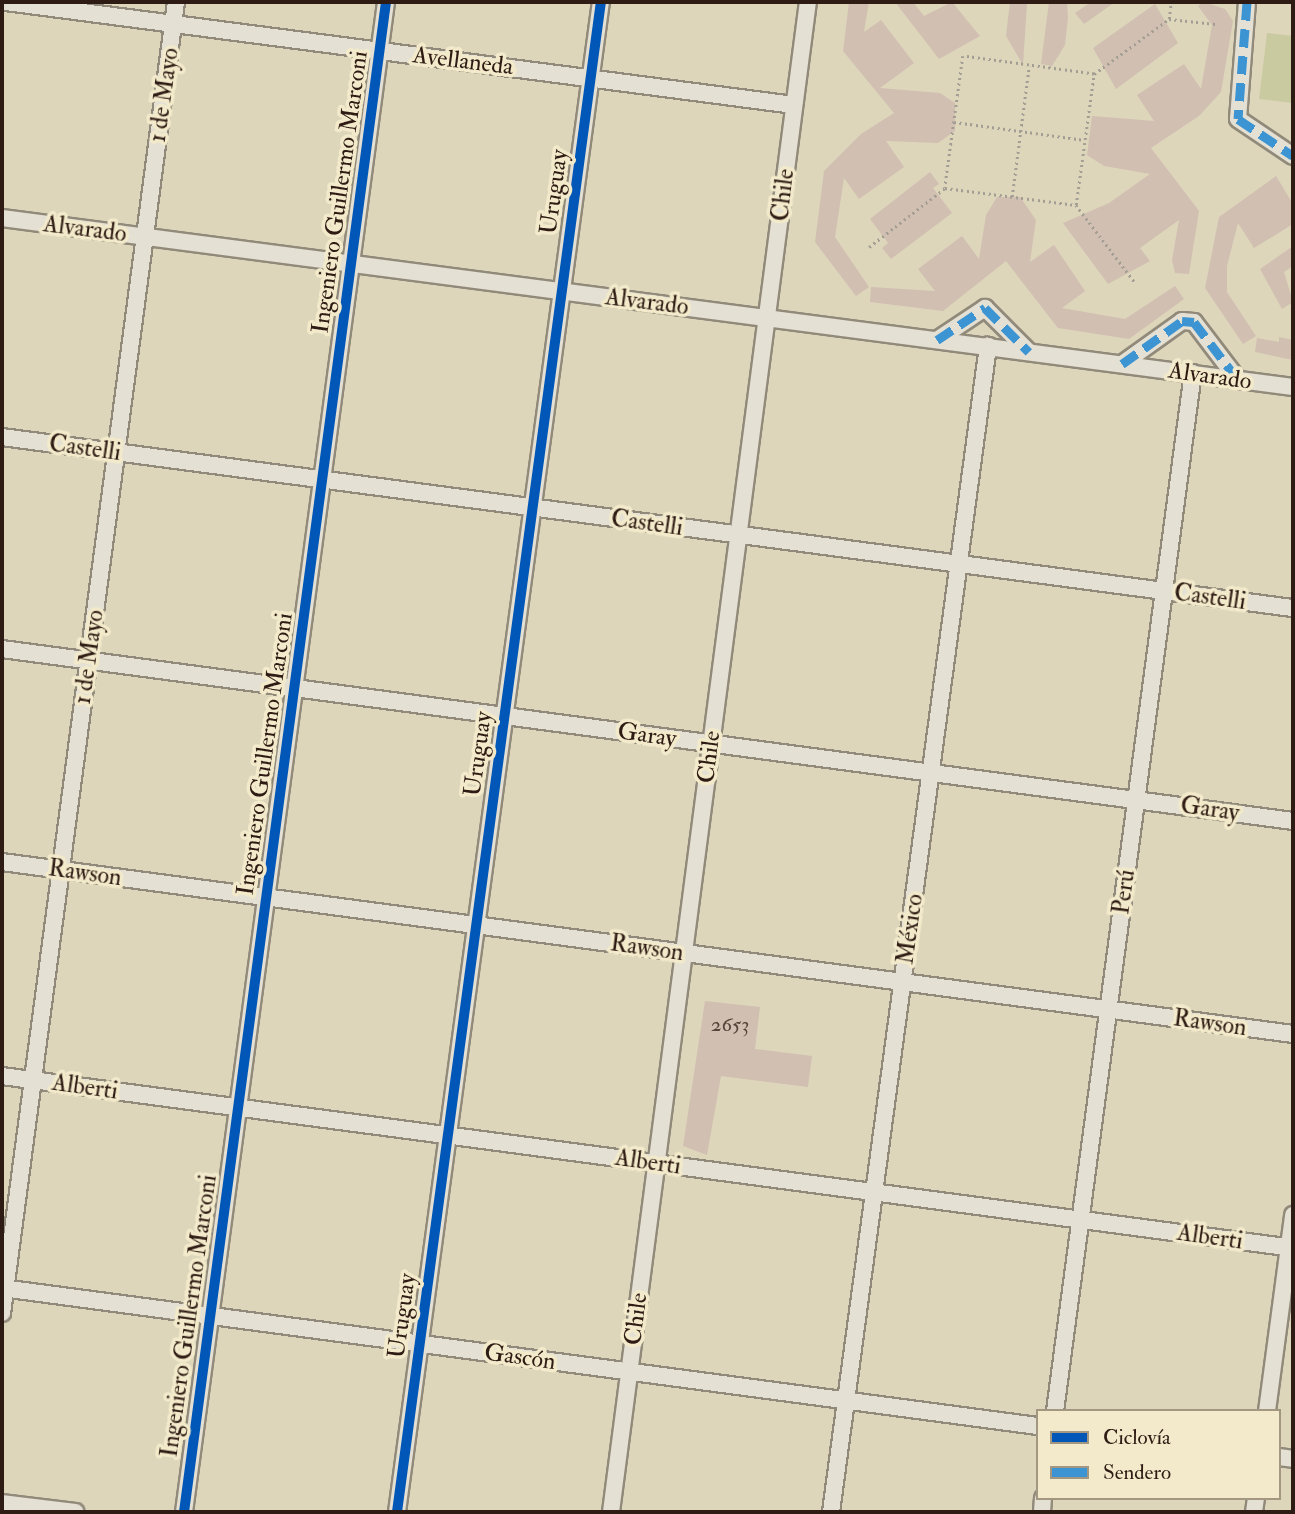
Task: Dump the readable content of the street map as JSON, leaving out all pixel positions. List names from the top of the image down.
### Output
{
  "streets": {
    "street": [
      "Avellaneda",
      "1 de Mayo",
      "Ingeniero Guillermo Marconi",
      "Uruguay",
      "Chile",
      "Alvarado",
      "Castelli",
      "Garay",
      "Rawson",
      "Perú",
      "México",
      "Alberti",
      "Gascón"
    ]
  },
  "crossings": [
    ["Avellaneda", "1 de Mayo"],
    ["Avellaneda", "Ingeniero Guillermo Marconi"],
    ["Avellaneda", "Uruguay"],
    ["Avellaneda", "Chile"],
    ["1 de Mayo", "Alvarado"],
    ["1 de Mayo", "Castelli"],
    ["1 de Mayo", "Garay"],
    ["1 de Mayo", "Rawson"],
    ["1 de Mayo", "Alberti"],
    ["1 de Mayo", "Gascón"],
    ["Ingeniero Guillermo Marconi", "Alvarado"],
    ["Ingeniero Guillermo Marconi", "Castelli"],
    ["Ingeniero Guillermo Marconi", "Garay"],
    ["Ingeniero Guillermo Marconi", "Rawson"],
    ["Ingeniero Guillermo Marconi", "Alberti"],
    ["Ingeniero Guillermo Marconi", "Gascón"],
    ["Uruguay", "Alvarado"],
    ["Uruguay", "Castelli"],
    ["Uruguay", "Garay"],
    ["Uruguay", "Rawson"],
    ["Uruguay", "Alberti"],
    ["Uruguay", "Gascón"],
    ["Chile", "Alvarado"],
    ["Chile", "Castelli"],
    ["Chile", "Garay"],
    ["Chile", "Rawson"],
    ["Chile", "Alberti"],
    ["Chile", "Gascón"],
    ["Alvarado", "Perú"],
    ["Alvarado", "México"],
    ["Castelli", "Perú"],
    ["Castelli", "México"],
    ["Garay", "Perú"],
    ["Garay", "México"],
    ["Rawson", "Perú"],
    ["Rawson", "México"],
    ["Perú", "Alberti"],
    ["México", "Alberti"],
    ["México", "Gascón"]
  ],
  "house_numbers": ["2653"],
  "legend": ["Ciclovía", "Sendero"]
}
